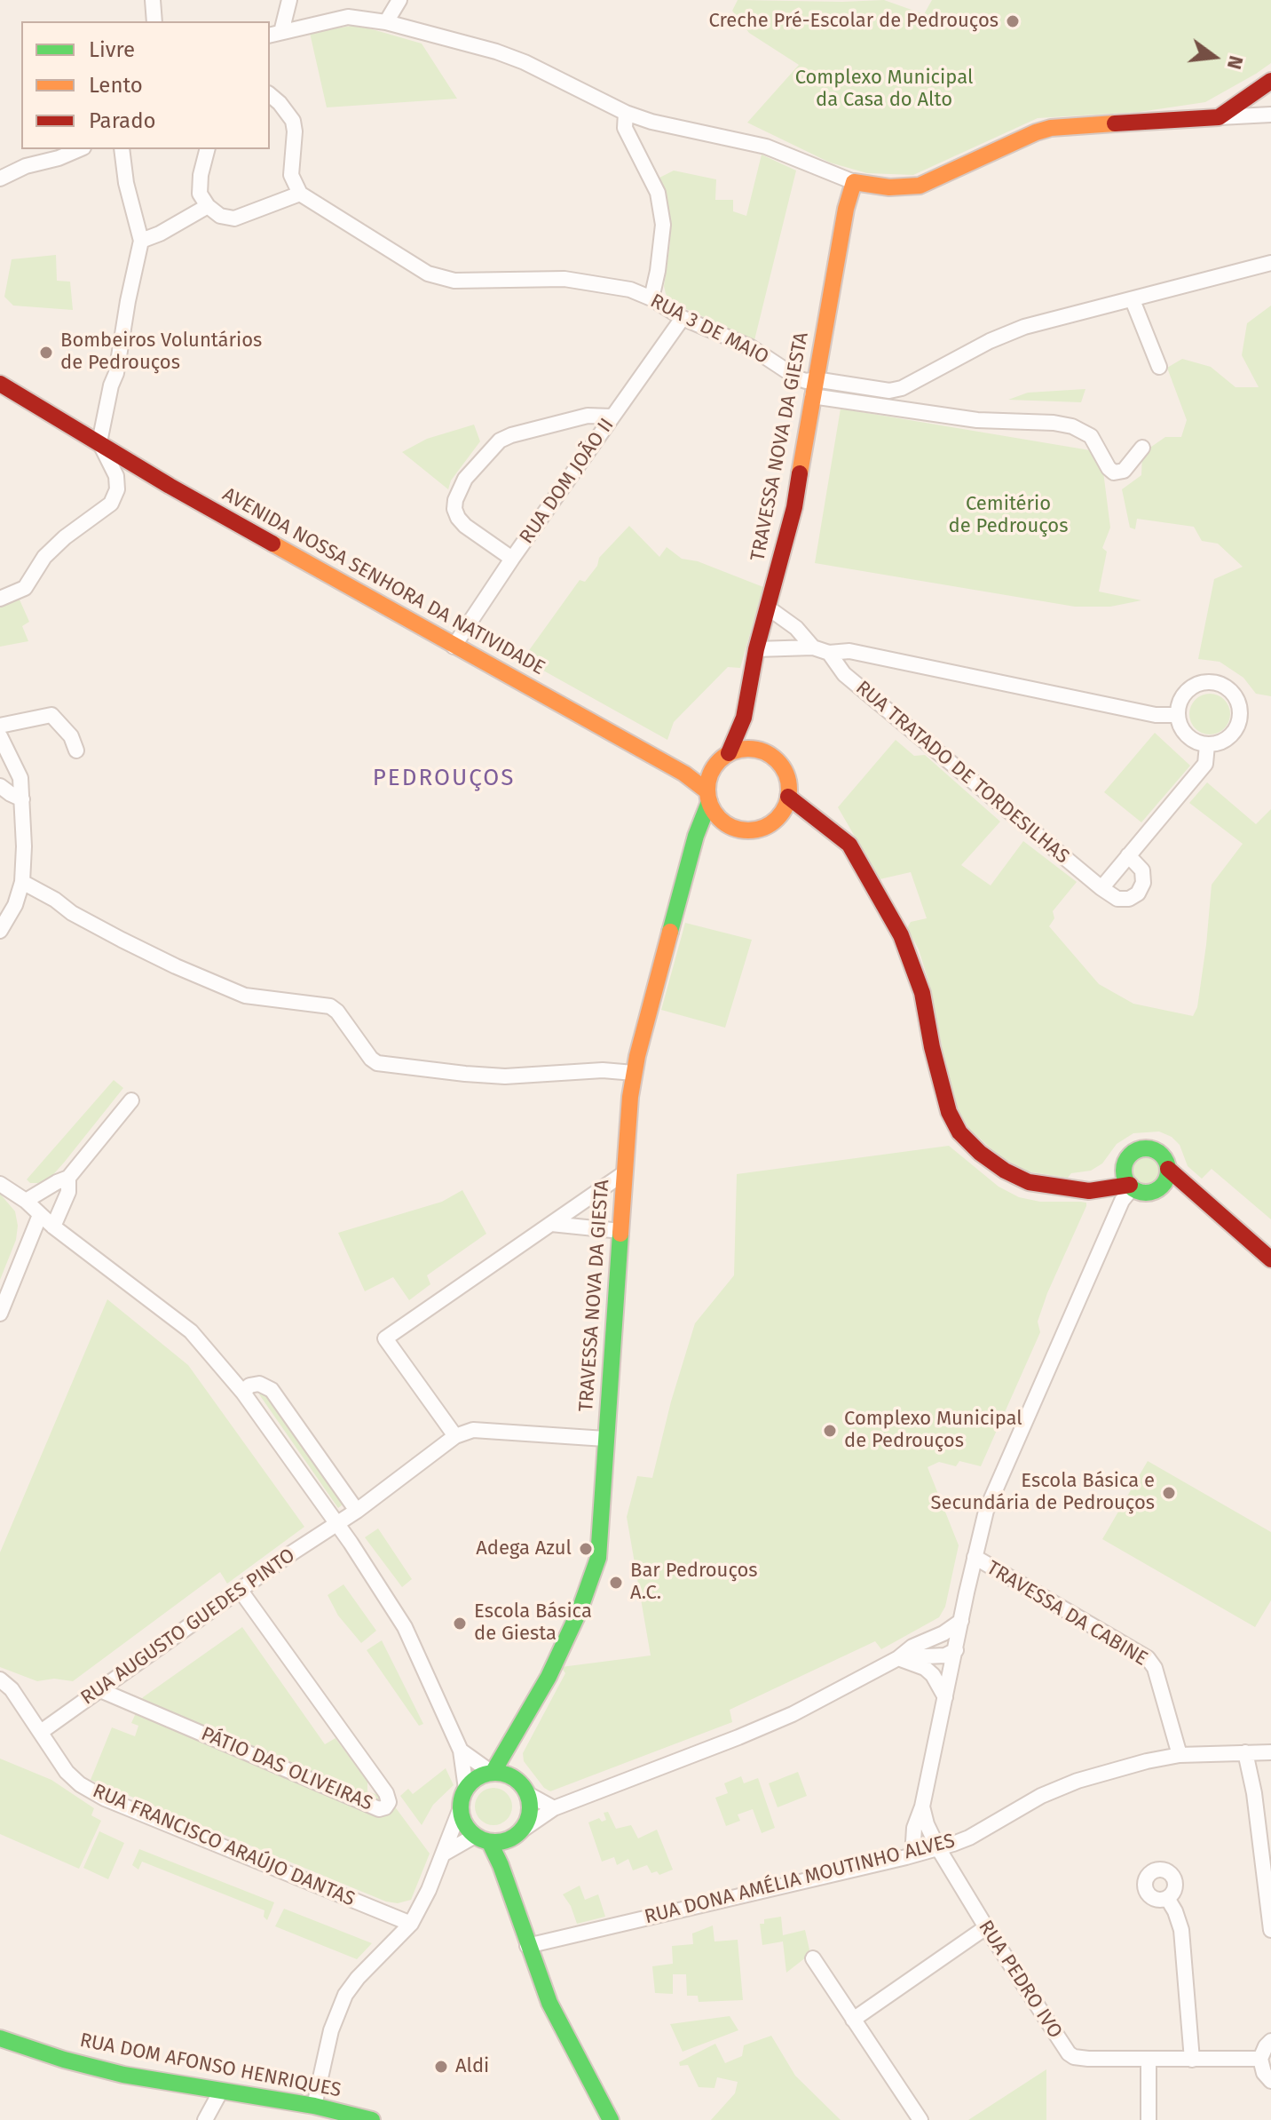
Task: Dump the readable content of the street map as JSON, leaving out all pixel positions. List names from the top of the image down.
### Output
{
  "streets": {
    "street": [
      "RUA 3 DE MAIO",
      "TRAVESSA NOVA DA GIESTA",
      "RUA DOM JOÃO II",
      "AVENIDA NOSSA SENHORA DA NATIVIDADE",
      "RUA TRATADO DE TORDESILHAS",
      "TRAVESSA DA CABINE",
      "RUA AUGUSTO GUEDES PINTO",
      "PÁTIO DAS OLIVEIRAS",
      "RUA FRANCISCO ARAÚJO DANTAS",
      "RUA DONA AMÉLIA MOUTINHO ALVES",
      "RUA PEDRO IVO",
      "RUA DOM AFONSO HENRIQUES"
    ]
  },
  "crossings": [
    ["RUA 3 DE MAIO", "TRAVESSA NOVA DA GIESTA"],
    ["RUA 3 DE MAIO", "RUA DOM JOÃO II"],
    ["TRAVESSA NOVA DA GIESTA", "AVENIDA NOSSA SENHORA DA NATIVIDADE"],
    ["TRAVESSA NOVA DA GIESTA", "RUA TRATADO DE TORDESILHAS"],
    ["RUA DOM JOÃO II", "AVENIDA NOSSA SENHORA DA NATIVIDADE"],
    ["TRAVESSA DA CABINE", "RUA DONA AMÉLIA MOUTINHO ALVES"],
    ["RUA AUGUSTO GUEDES PINTO", "PÁTIO DAS OLIVEIRAS"],
    ["RUA AUGUSTO GUEDES PINTO", "RUA FRANCISCO ARAÚJO DANTAS"],
    ["RUA DONA AMÉLIA MOUTINHO ALVES", "RUA PEDRO IVO"]
  ],
  "districts": ["PEDROUÇOS"],
  "parks": ["Complexo Municipal da Casa do Alto", "Cemitério de Pedrouços"],
  "places": [
    "Creche Pré-Escolar de Pedrouços",
    "Bombeiros Voluntários de Pedrouços",
    "Complexo Municipal de Pedrouços",
    "Escola Básica e Secundária de Pedrouços",
    "Adega Azul",
    "Bar Pedrouços A.C.",
    "Escola Básica de Giesta",
    "Aldi"
  ],
  "legend": ["Livre", "Lento", "Parado"],
  "north": "right"
}
